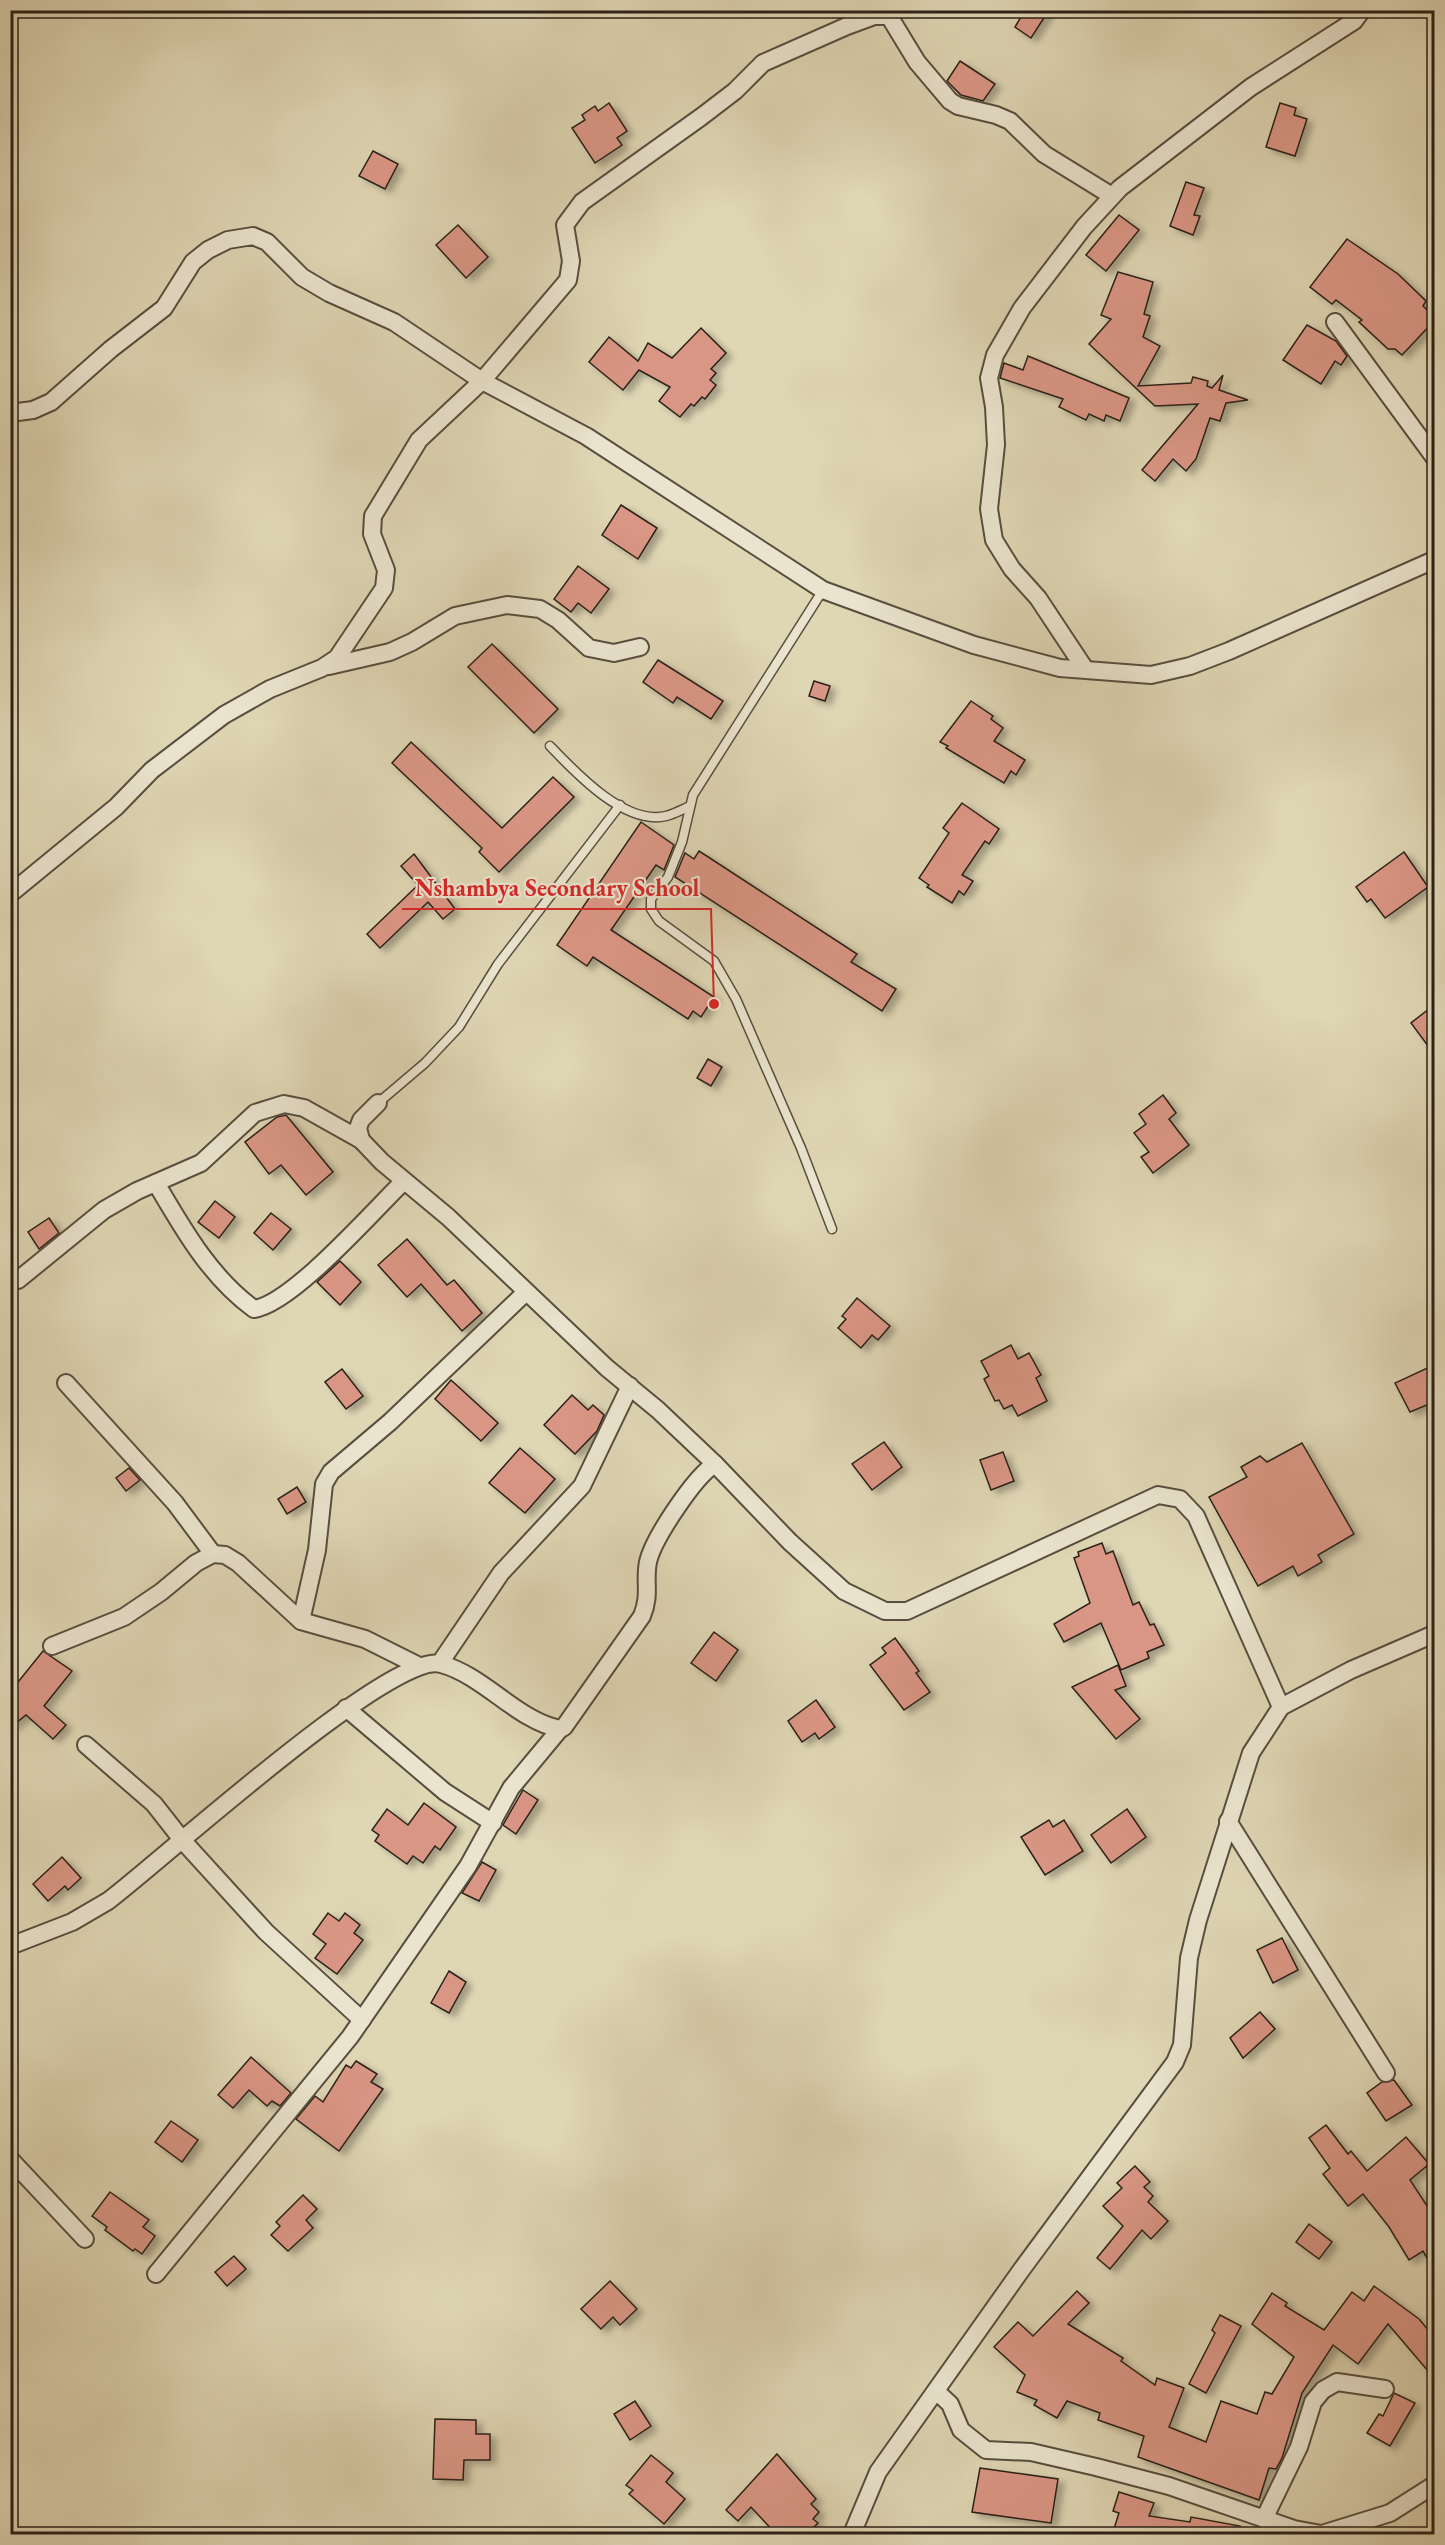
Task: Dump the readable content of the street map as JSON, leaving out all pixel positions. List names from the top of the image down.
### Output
{
  "places": ["Nshambya Secondary School"]
}
